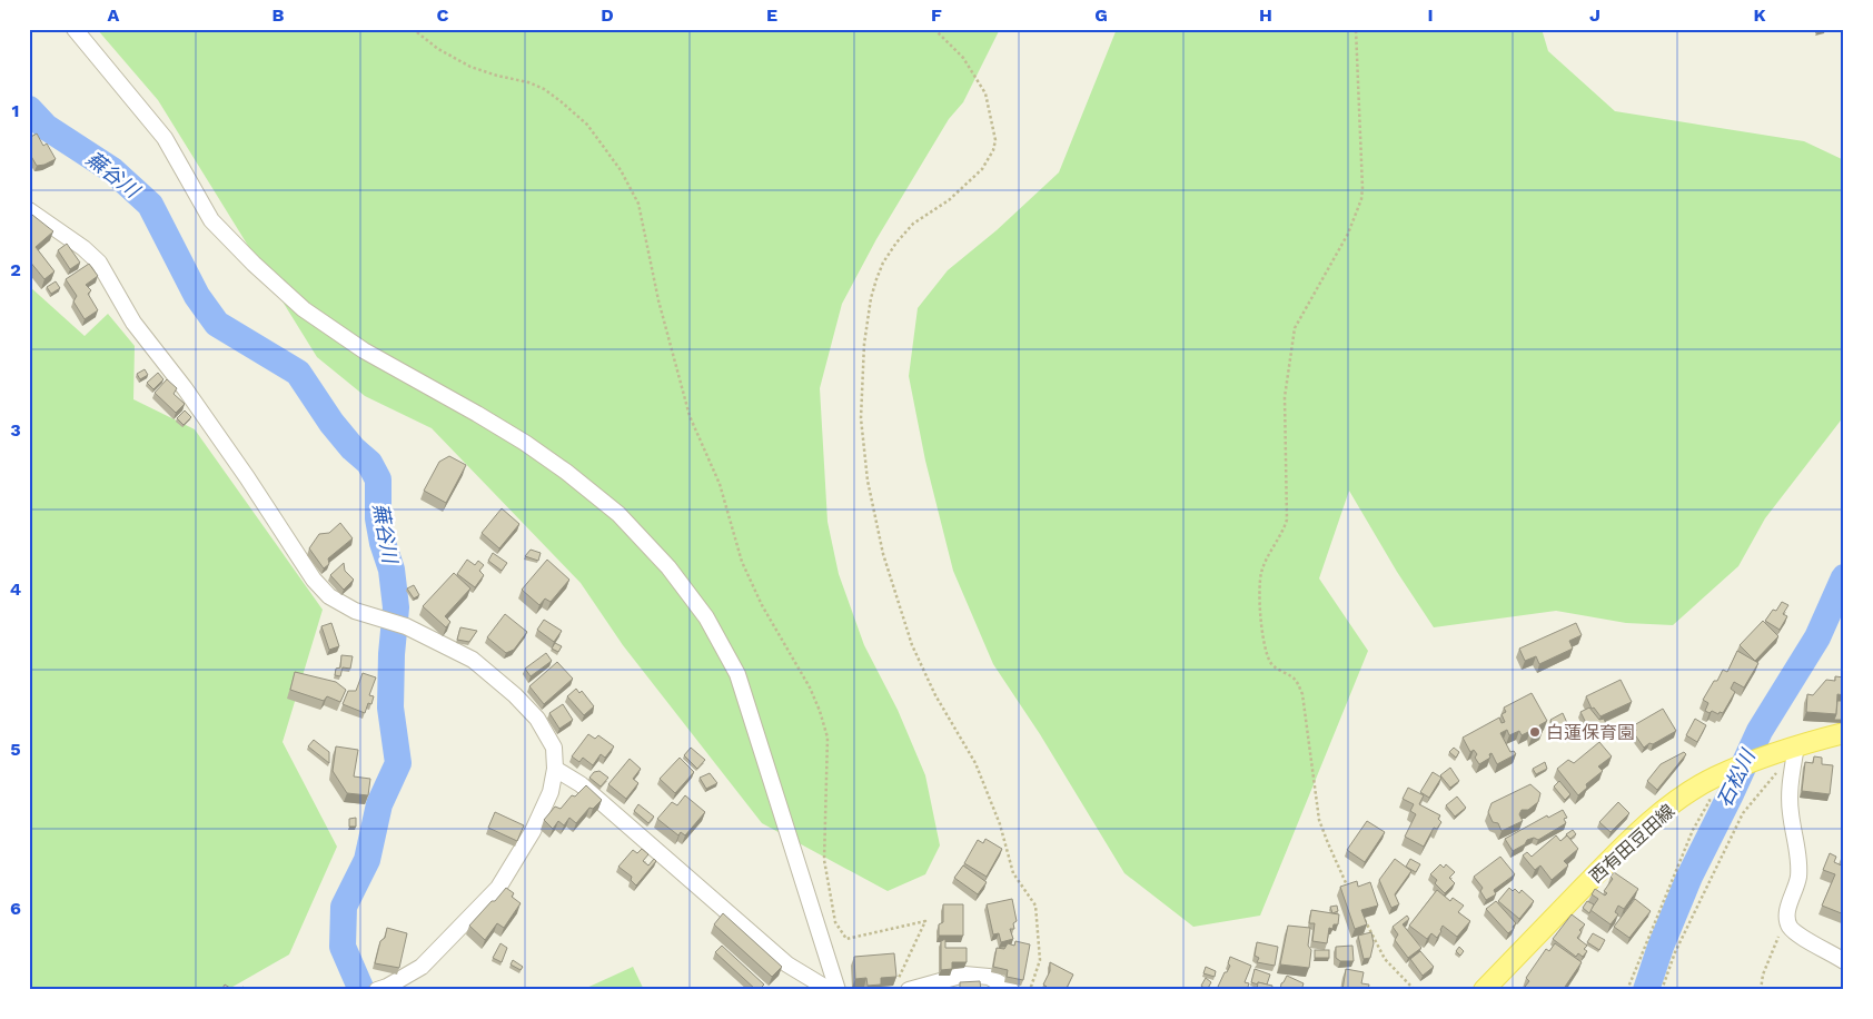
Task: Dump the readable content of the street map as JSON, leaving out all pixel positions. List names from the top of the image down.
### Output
{
  "streets": {
    "main road": ["西有田豆田線"]
  },
  "water": ["蕪谷川", "石松川"],
  "places": ["白蓮保育園"],
  "grid": {
    "columns": [
      "A",
      "B",
      "C",
      "D",
      "E",
      "F",
      "G",
      "H",
      "I",
      "J",
      "K"
    ],
    "rows": [
      "1",
      "2",
      "3",
      "4",
      "5",
      "6"
    ]
  }
}
